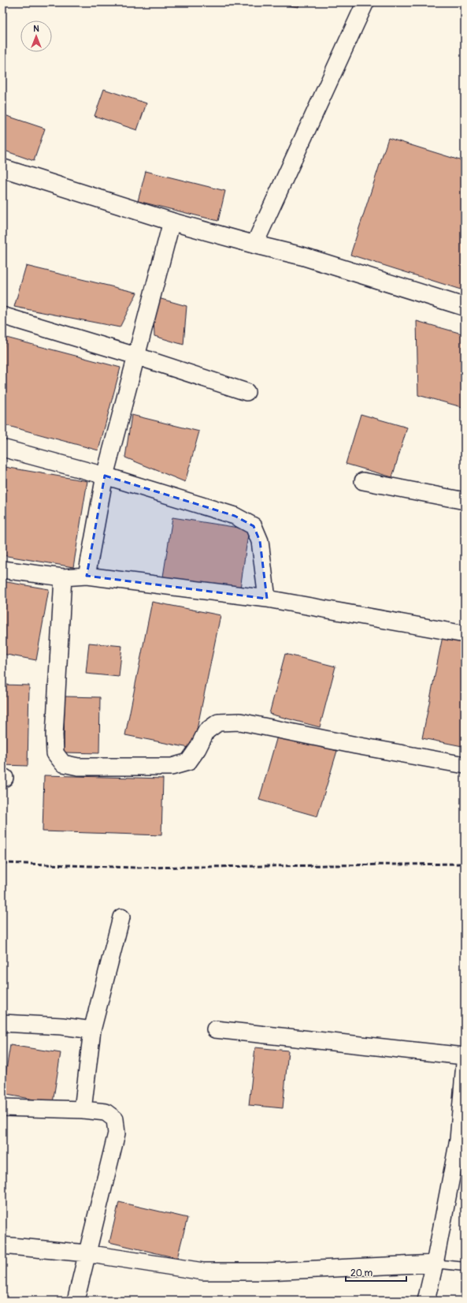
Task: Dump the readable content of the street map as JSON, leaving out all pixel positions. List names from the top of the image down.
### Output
{
  "scale_bar": "20 m",
  "north": "top"
}
